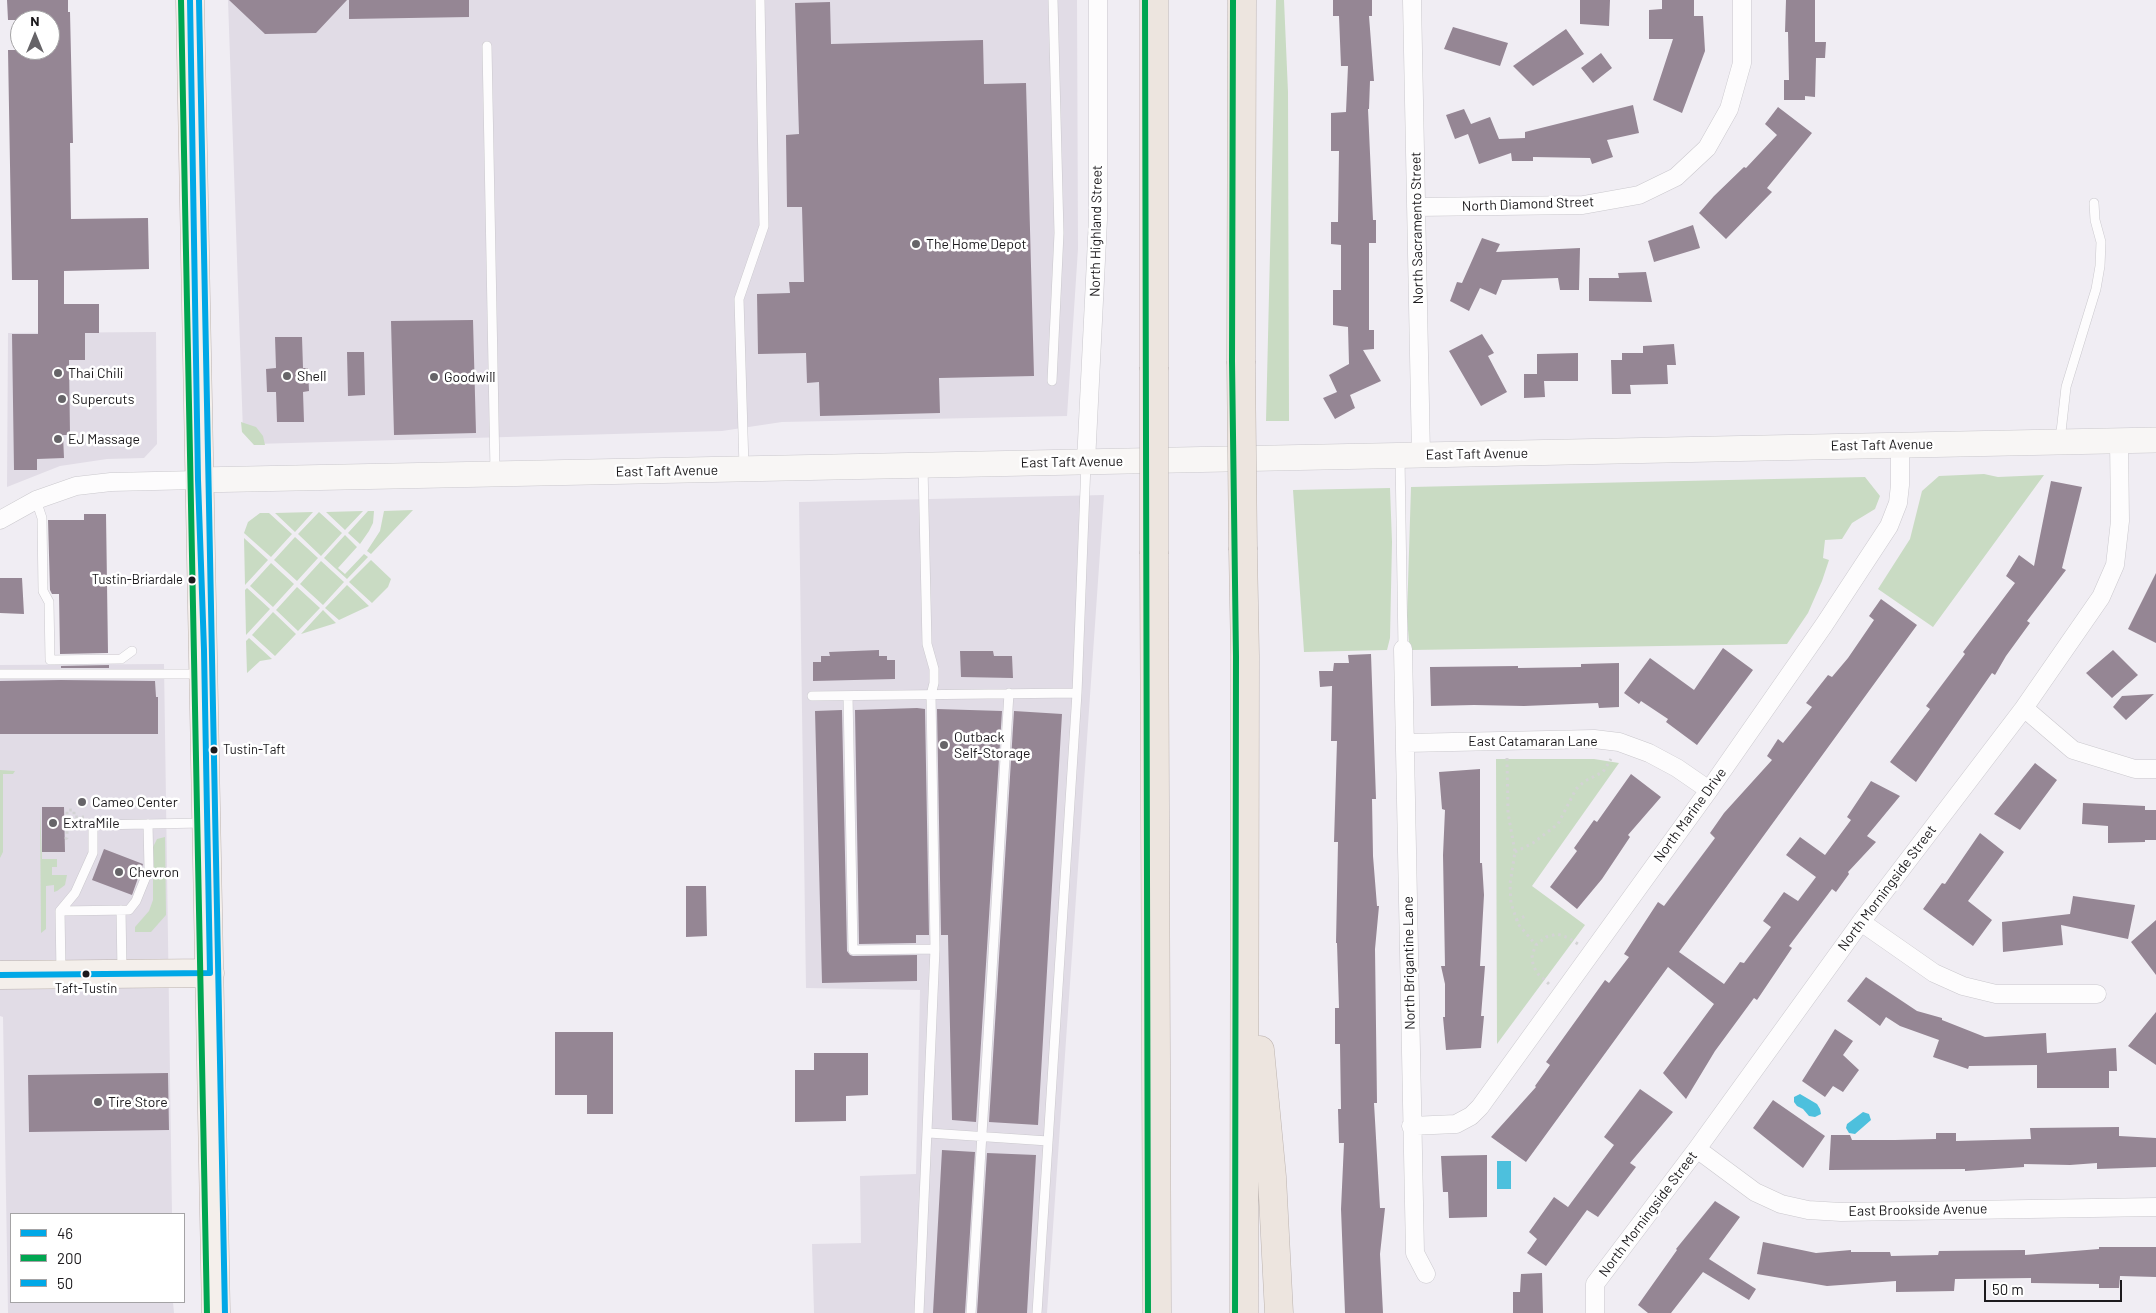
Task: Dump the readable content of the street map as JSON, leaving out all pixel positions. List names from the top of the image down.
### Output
{
  "streets": {
    "main road": ["East Taft Avenue"],
    "street": [
      "North Diamond Street",
      "North Sacramento Street",
      "North Highland Street",
      "East Catamaran Lane",
      "North Marine Drive",
      "North Morningside Street",
      "North Brigantine Lane",
      "East Brookside Avenue"
    ]
  },
  "crossings": [
    ["North Diamond Street", "North Sacramento Street"],
    ["North Sacramento Street", "East Taft Avenue"],
    ["North Highland Street", "East Taft Avenue"],
    ["East Taft Avenue", "North Marine Drive"],
    ["East Taft Avenue", "North Morningside Street"],
    ["East Catamaran Lane", "North Marine Drive"],
    ["East Catamaran Lane", "North Brigantine Lane"],
    ["North Marine Drive", "North Brigantine Lane"],
    ["North Morningside Street", "East Brookside Avenue"]
  ],
  "places": [
    "The Home Depot",
    "Thai Chili",
    "Shell",
    "Goodwill",
    "Supercuts",
    "EJ Massage",
    "Tustin-Briardale",
    "Outback Self-Storage",
    "Tustin-Taft",
    "Cameo Center",
    "ExtraMile",
    "Chevron",
    "Taft-Tustin",
    "Tire Store"
  ],
  "lines": ["transit line 46", "transit line 200", "transit line 50"],
  "legend": ["46", "200", "50"],
  "scale_bar": "50 m",
  "north": "top"
}
